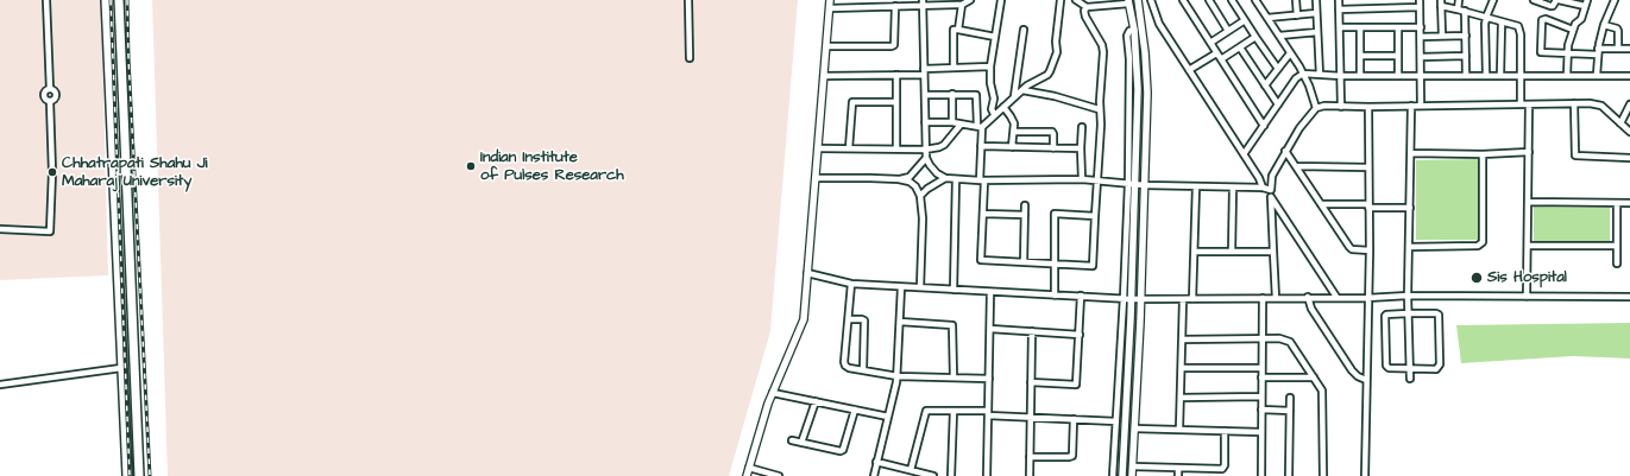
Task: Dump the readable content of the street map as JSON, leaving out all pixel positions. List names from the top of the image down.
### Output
{
  "places": ["Indian Institute of Pulses Research", "Chhatrapati Shahu Ji Maharaj University", "Sis Hospital"]
}
